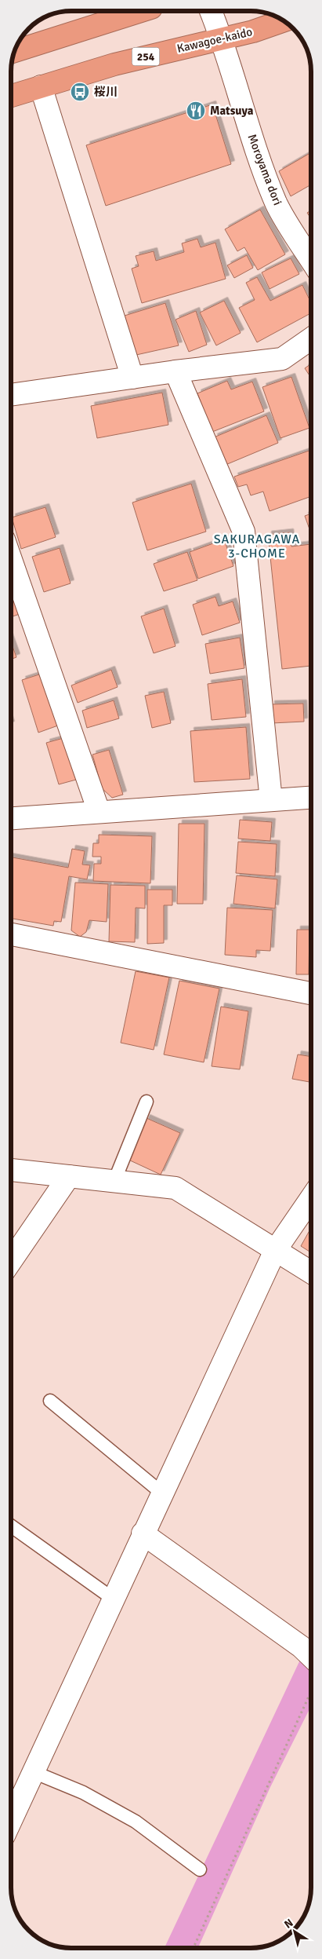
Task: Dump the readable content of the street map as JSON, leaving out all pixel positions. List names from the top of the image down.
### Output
{
  "streets": {
    "highway": ["Kawagoe-kaido", "254"],
    "street": ["Moroyama dori"]
  },
  "crossings": [
    ["Kawagoe-kaido", "Moroyama dori"]
  ],
  "districts": ["SAKURAGAWA 3-CHOME"],
  "places": {
    "bus stop": ["桜川"],
    "restaurant": ["Matsuya"]
  },
  "north": "top left"
}
